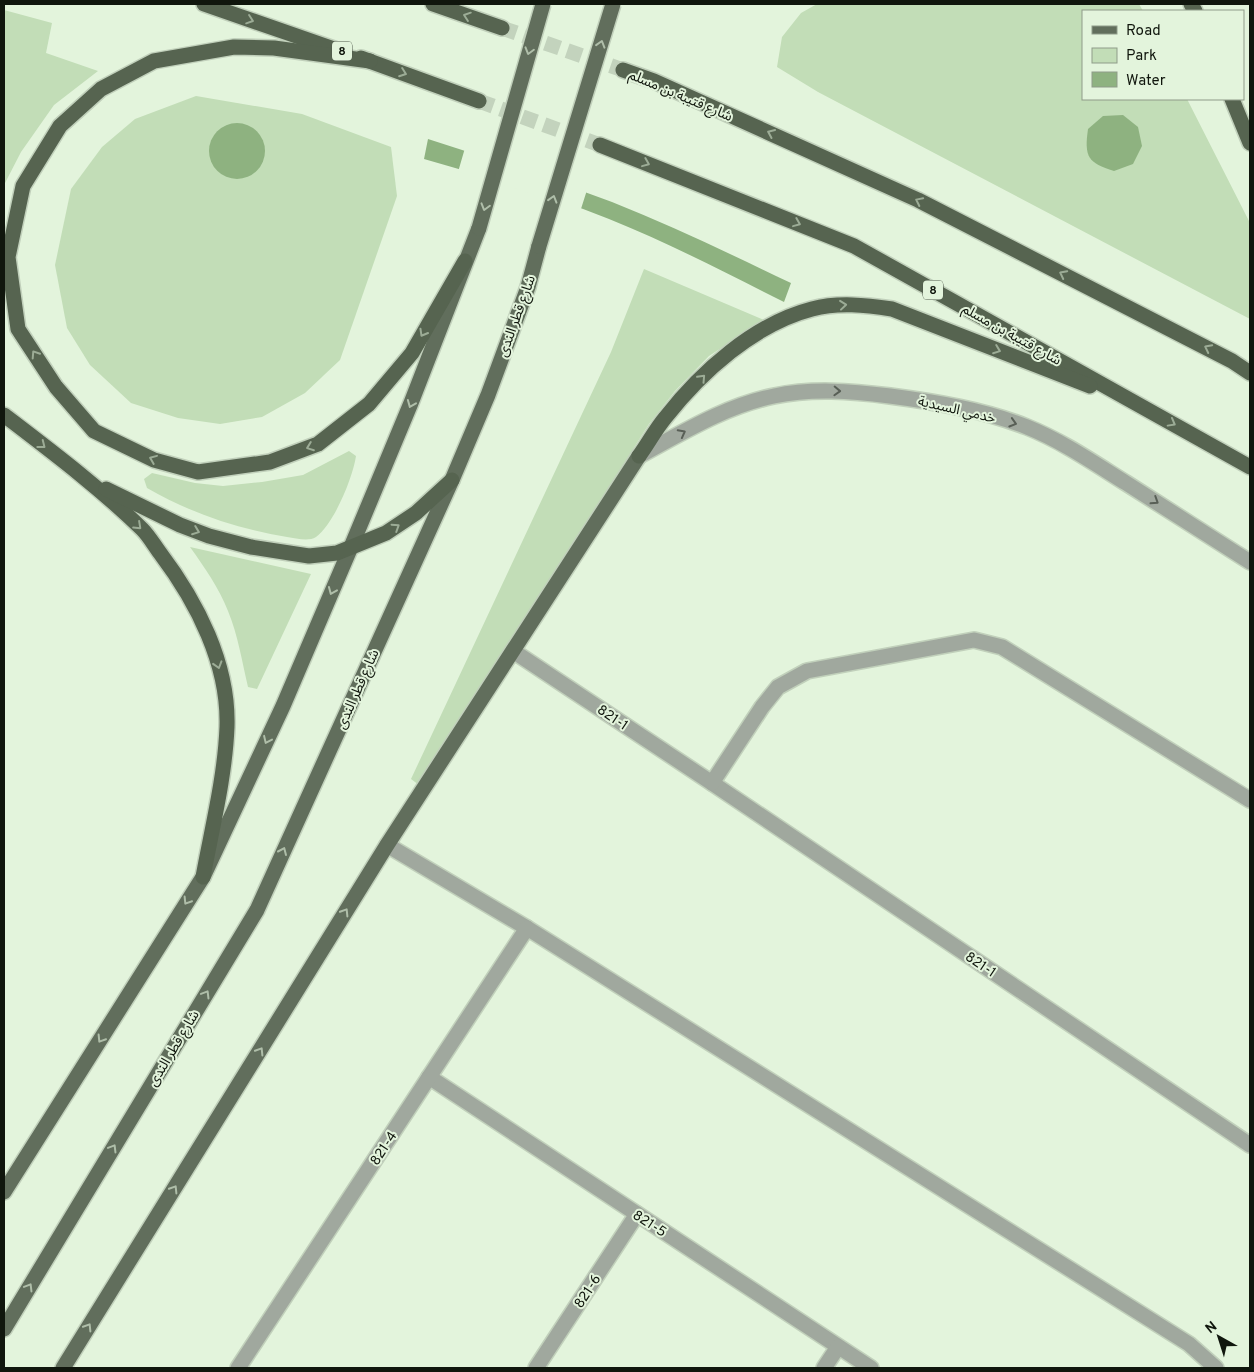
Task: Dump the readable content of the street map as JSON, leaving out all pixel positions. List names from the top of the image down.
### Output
{
  "streets": {
    "highway": ["8", "شارع قتيبة بن مسلم"],
    "main road": ["شارع قطر الندى"],
    "street": [
      "خدمي السيدية",
      "821-1",
      "821-4",
      "821-5",
      "821-6"
    ]
  },
  "crossings": [
    ["821-4", "821-5"],
    ["821-5", "821-6"]
  ],
  "one_way": ["خدمي السيدية"],
  "legend": ["Road", "Park", "Water"],
  "north": "top left"
}
